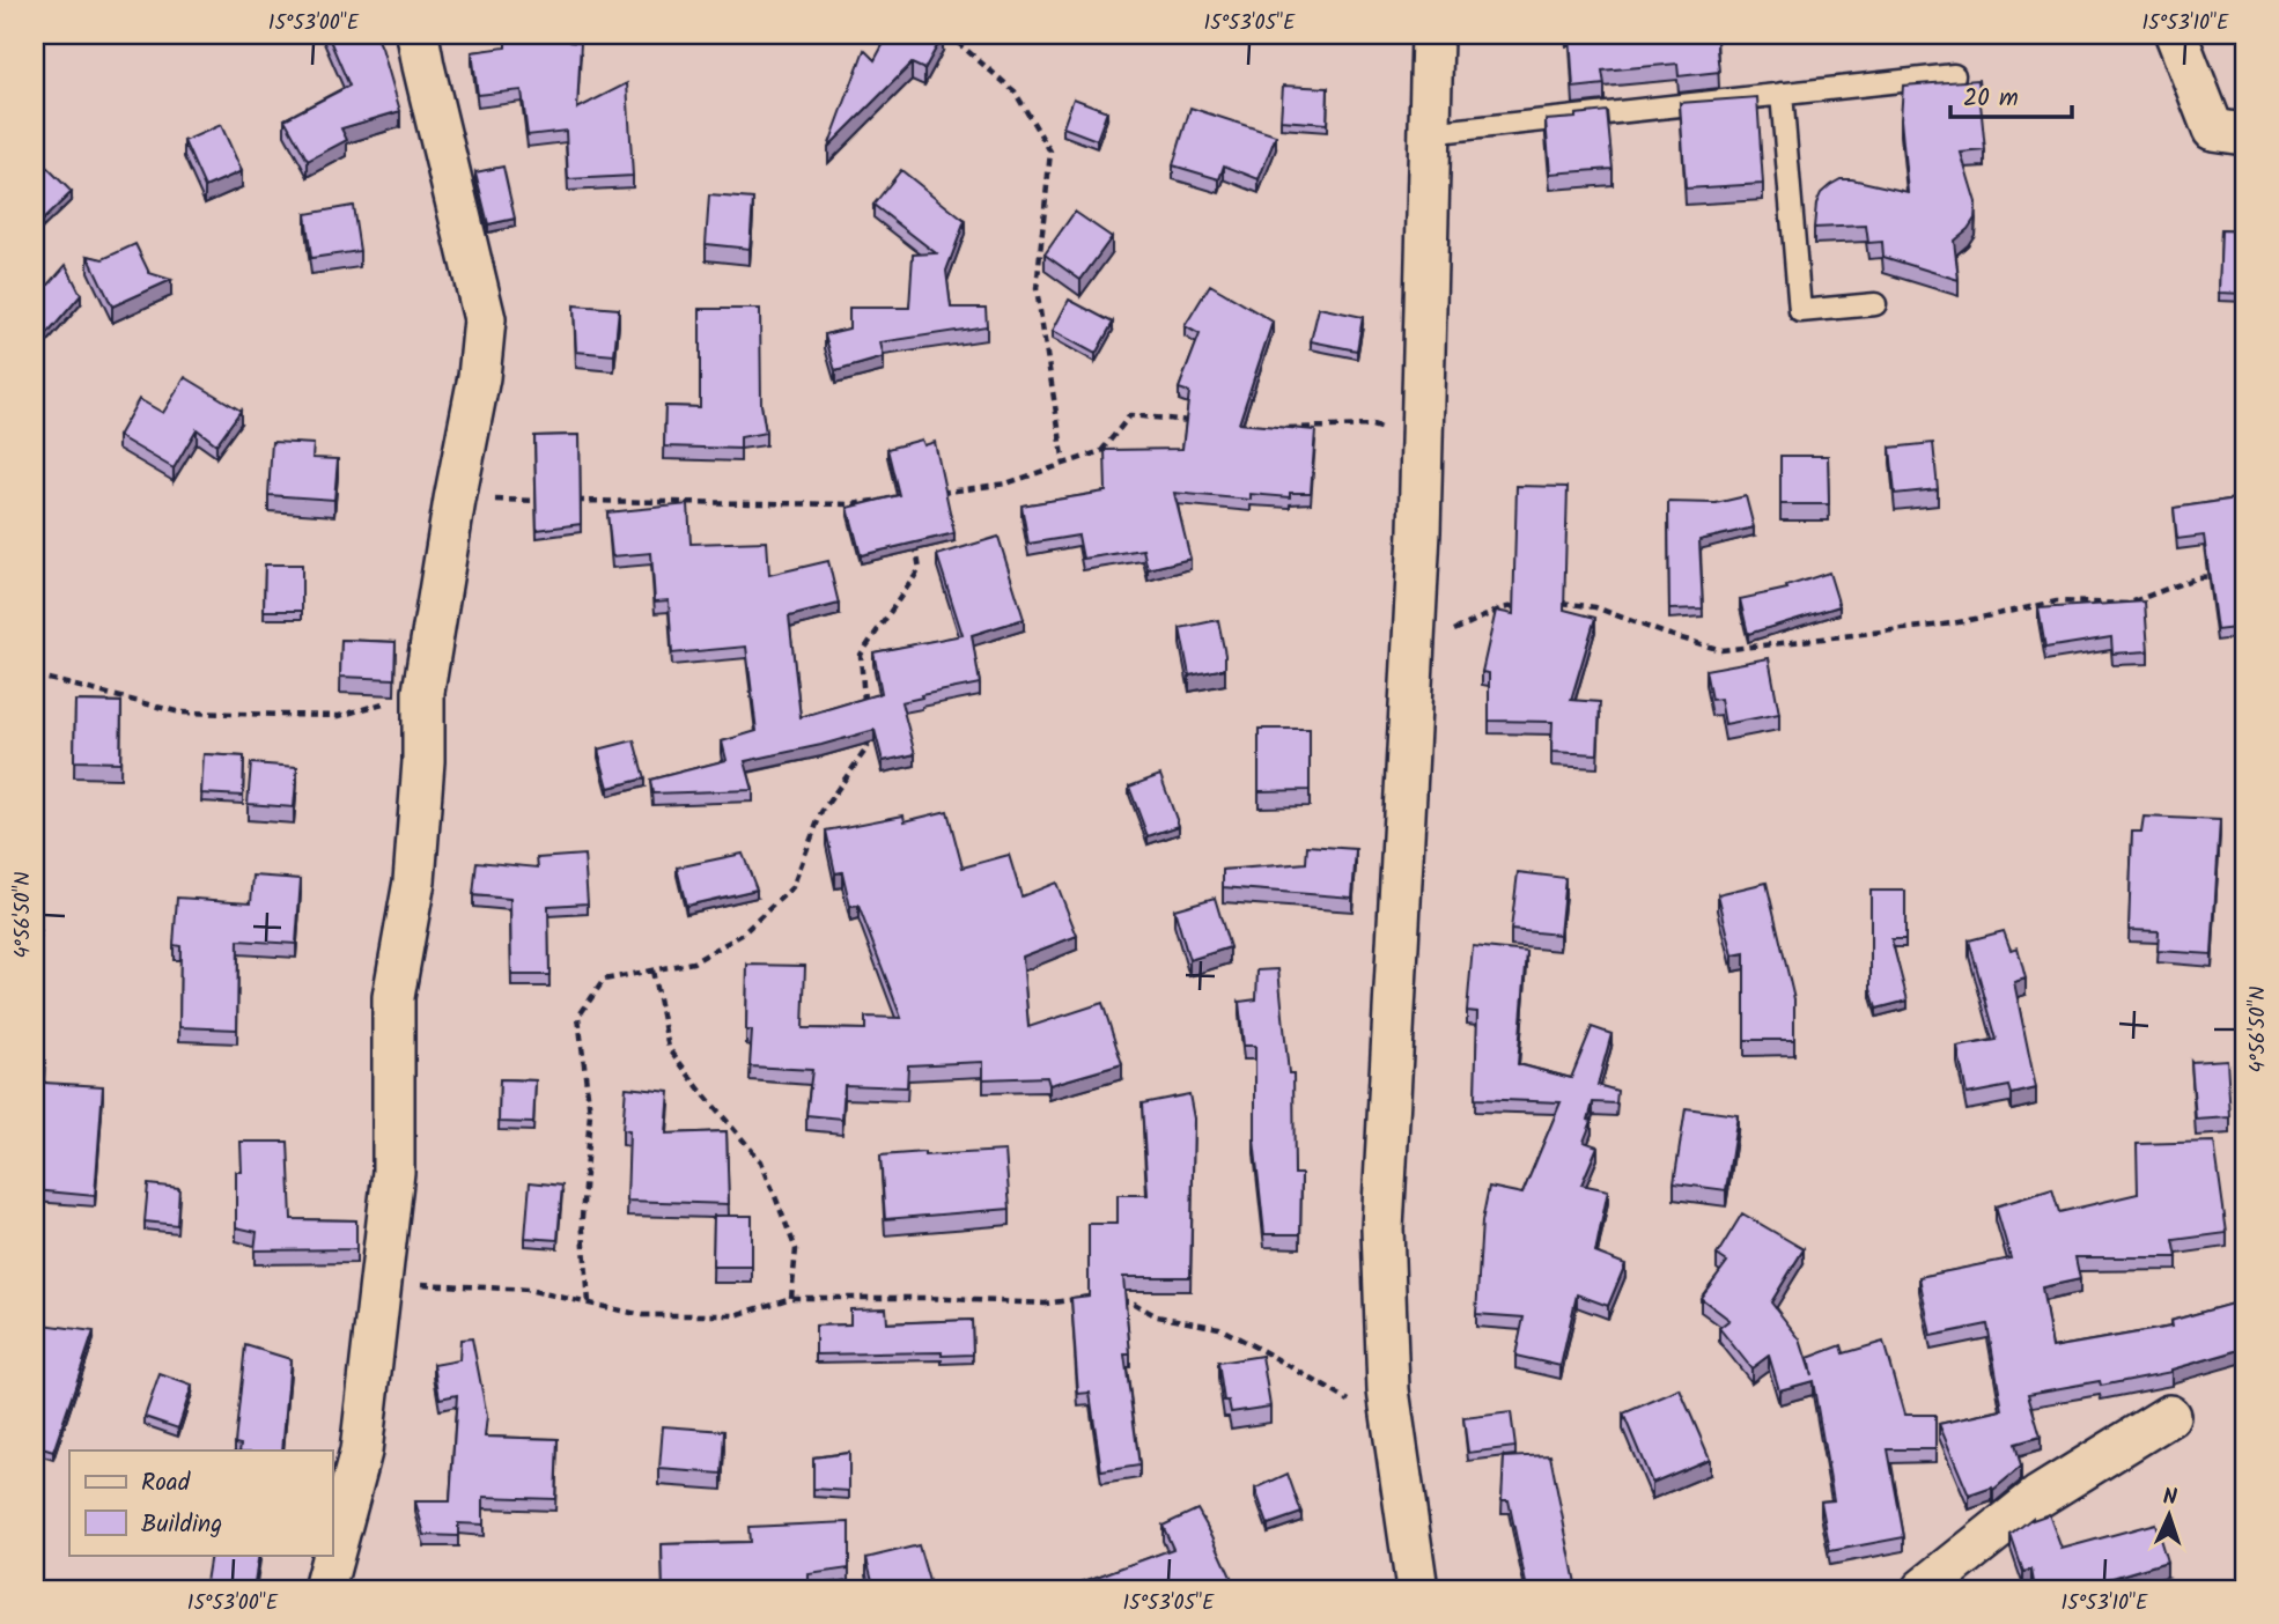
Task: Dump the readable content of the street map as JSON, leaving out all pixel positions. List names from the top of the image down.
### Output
{
  "legend": ["Road", "Building"],
  "scale_bar": "20 m",
  "north": "top",
  "coordinates": [
    "15°53'00\"E",
    "15°53'05\"E",
    "15°53'10\"E",
    "4°56'50\"N"
  ]
}
